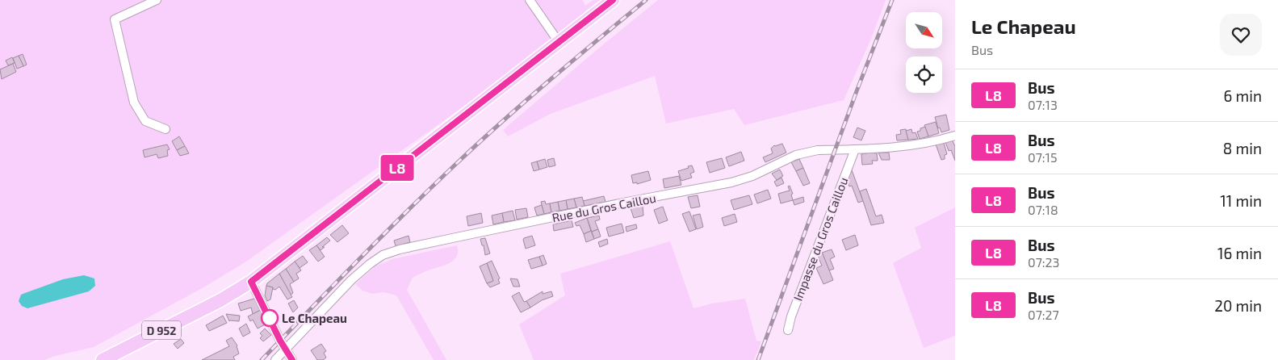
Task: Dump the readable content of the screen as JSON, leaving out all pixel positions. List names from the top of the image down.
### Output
{
  "streets": {
    "main road": ["D 952"],
    "street": ["Rue du Gros Caillou", "Impasse du Gros Caillou"]
  },
  "crossings": [
    ["Rue du Gros Caillou", "Impasse du Gros Caillou"]
  ],
  "places": ["Le Chapeau"],
  "lines": ["bus line L8"],
  "north": "bottom right",
  "page": {
    "on_map": "L8",
    "heading": ["Le Chapeau", "Bus"],
    "list": [
      {
        "mark": "L8",
        "name": "Bus",
        "note": "07:13",
        "value": "6 min"
      },
      {
        "mark": "L8",
        "name": "Bus",
        "note": "07:15",
        "value": "8 min"
      },
      {
        "mark": "L8",
        "name": "Bus",
        "note": "07:18",
        "value": "11 min"
      },
      {
        "mark": "L8",
        "name": "Bus",
        "note": "07:23",
        "value": "16 min"
      },
      {
        "mark": "L8",
        "name": "Bus",
        "note": "07:27",
        "value": "20 min"
      }
    ]
  }
}
